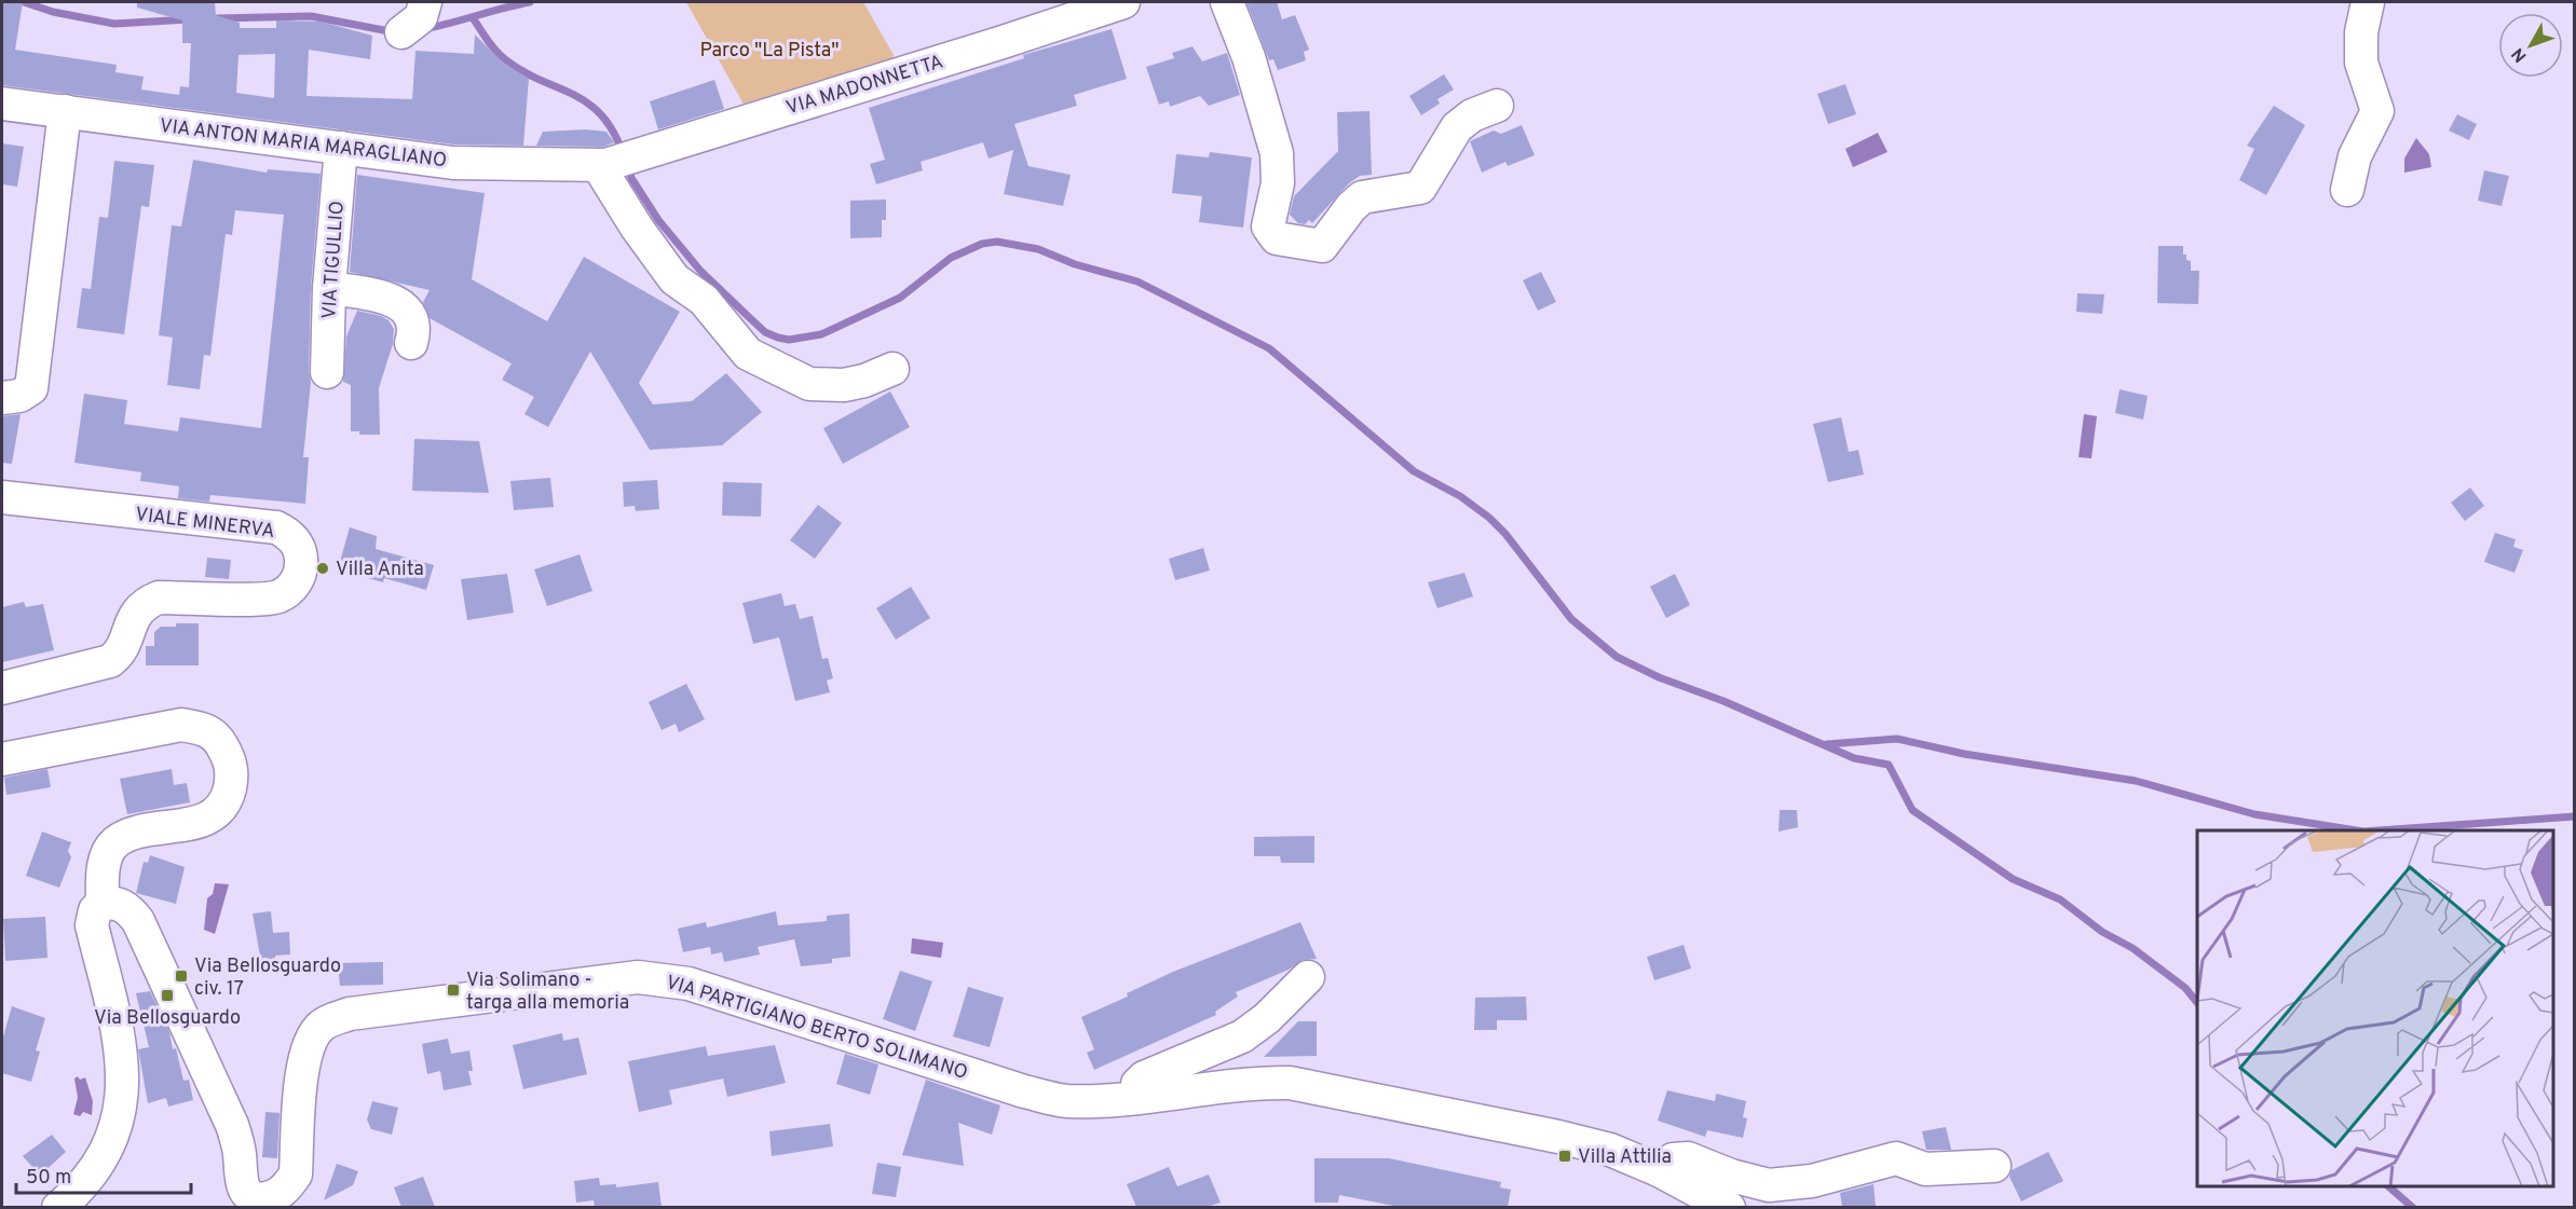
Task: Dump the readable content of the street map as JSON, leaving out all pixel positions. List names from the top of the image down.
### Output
{
  "streets": {
    "street": [
      "VIA MADONNETTA",
      "VIA ANTON MARIA MARAGLIANO",
      "VIA TIGULLIO",
      "VIALE MINERVA",
      "VIA PARTIGIANO BERTO SOLIMANO"
    ]
  },
  "crossings": [
    ["VIA MADONNETTA", "VIA ANTON MARIA MARAGLIANO"],
    ["VIA ANTON MARIA MARAGLIANO", "VIA TIGULLIO"]
  ],
  "parks": ["Parco \"La Pista\""],
  "places": {
    "other": ["Villa Anita"],
    "transit": [
      "Via Bellosguardo civ. 17",
      "Via Solimano - targa alla memoria",
      "Via Bellosguardo",
      "Villa Attilia"
    ]
  },
  "scale_bar": "50 m",
  "north": "bottom left"
}
